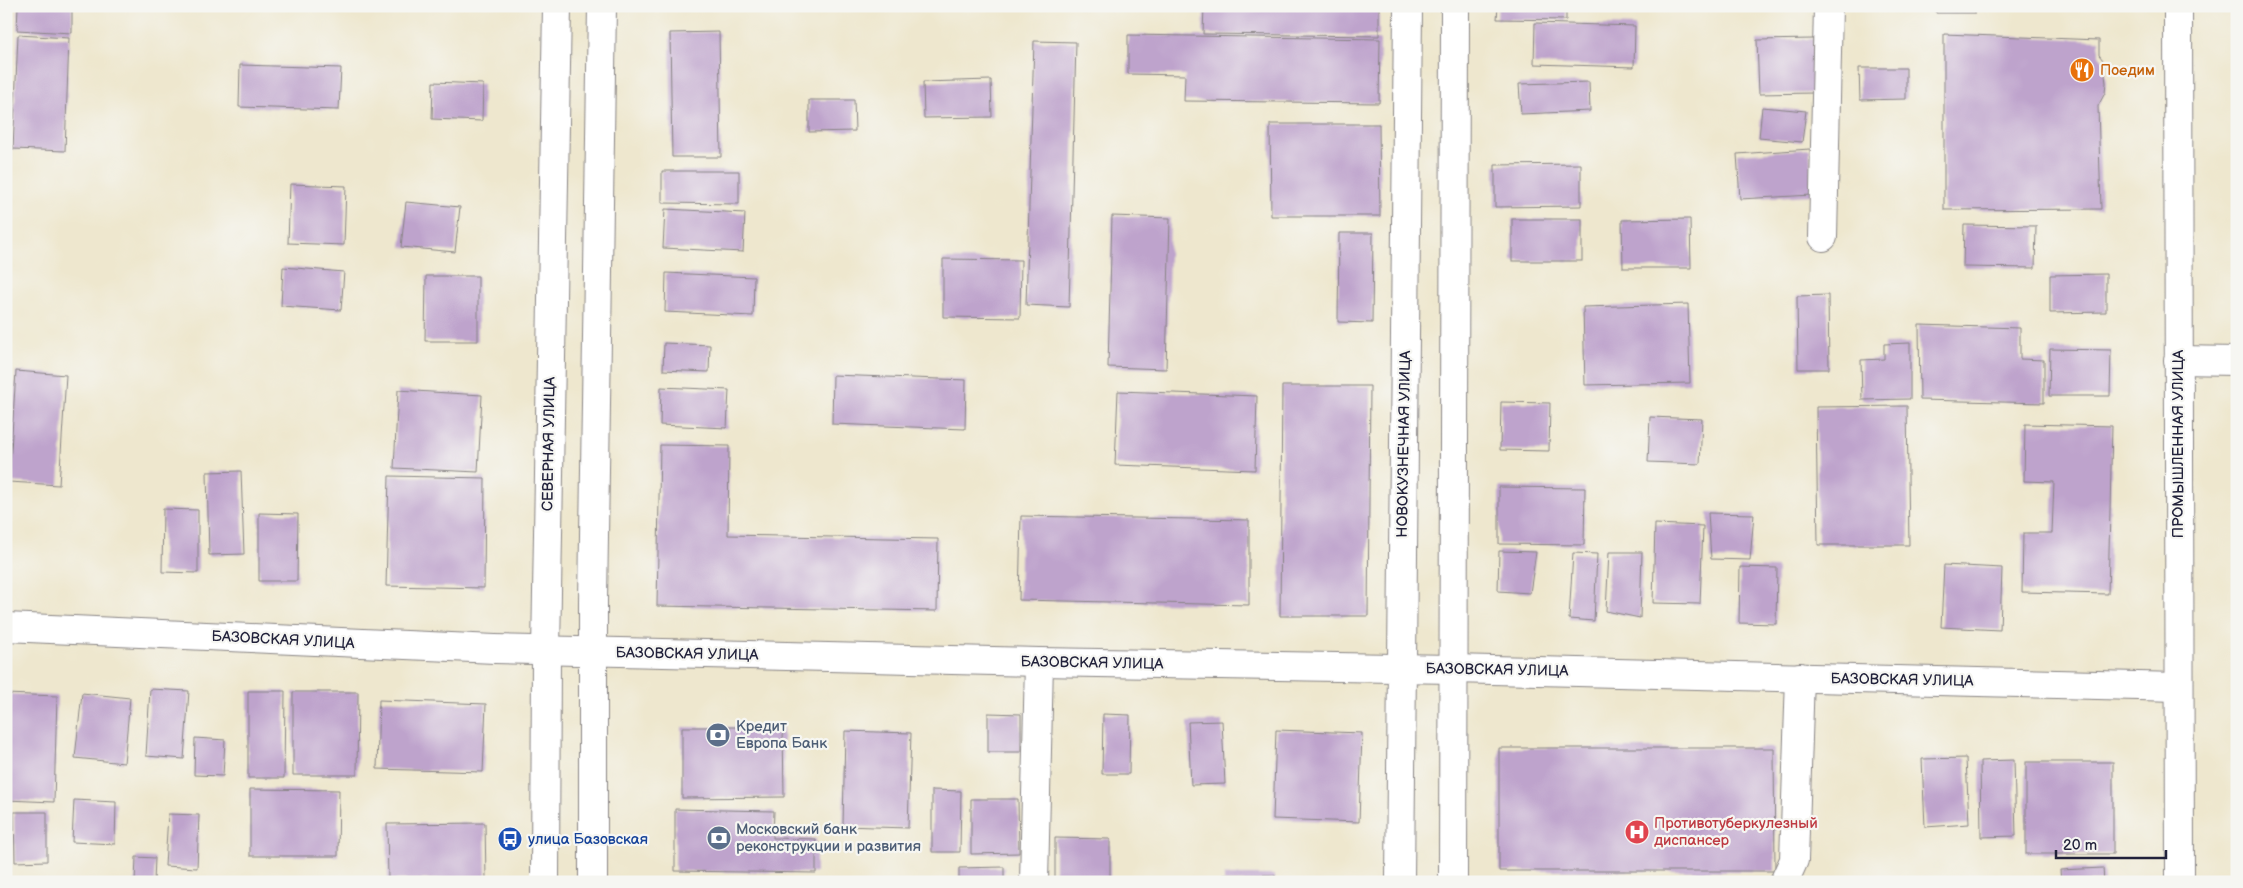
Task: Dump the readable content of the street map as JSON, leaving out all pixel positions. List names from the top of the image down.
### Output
{
  "streets": {
    "street": [
      "СЕВЕРНАЯ УЛИЦА",
      "НОВОКУЗНЕЧНАЯ УЛИЦА",
      "ПРОМЫШЛЕННАЯ УЛИЦА",
      "БАЗОВСКАЯ УЛИЦА"
    ]
  },
  "crossings": [
    ["СЕВЕРНАЯ УЛИЦА", "БАЗОВСКАЯ УЛИЦА"],
    ["НОВОКУЗНЕЧНАЯ УЛИЦА", "БАЗОВСКАЯ УЛИЦА"],
    ["ПРОМЫШЛЕННАЯ УЛИЦА", "БАЗОВСКАЯ УЛИЦА"]
  ],
  "places": {
    "restaurant": ["Поедим"],
    "bank": ["Кредит Европа Банк", "Московский банк реконструкции и развития"],
    "hospital": ["Противотуберкулезный диспансер"],
    "bus stop": ["улица Базовская"]
  },
  "scale_bar": "20 m"
}
